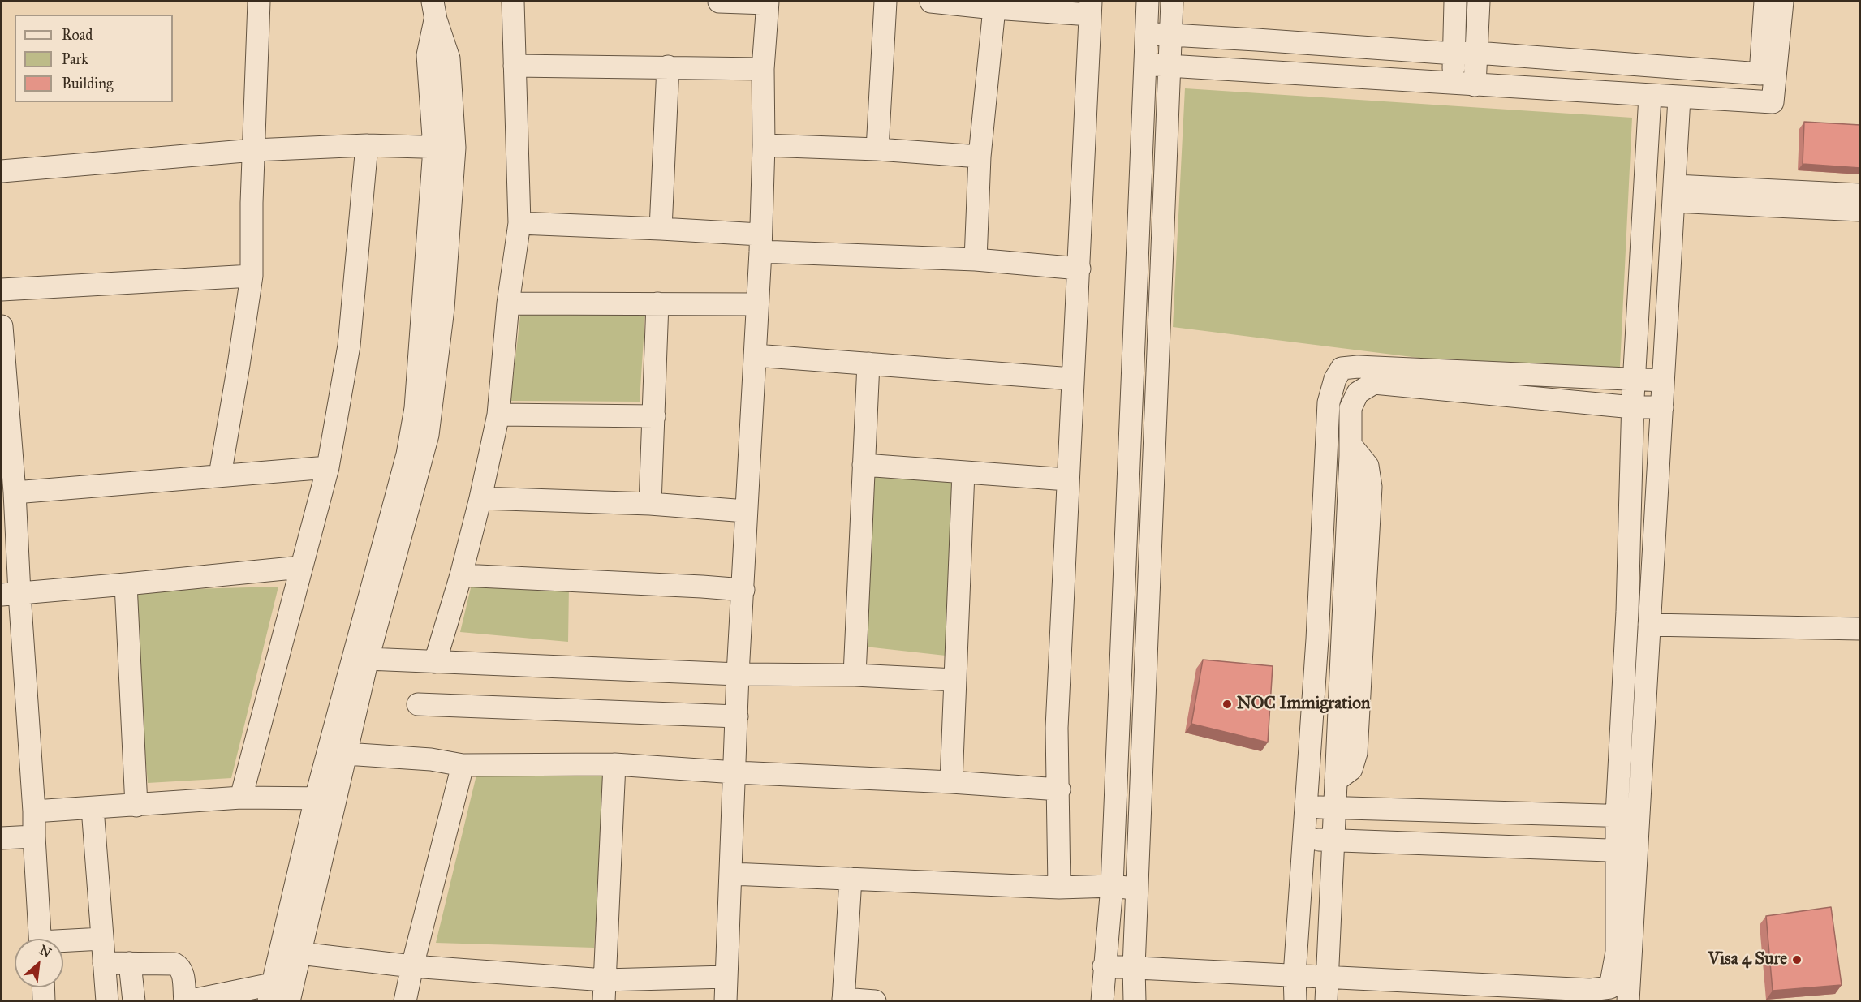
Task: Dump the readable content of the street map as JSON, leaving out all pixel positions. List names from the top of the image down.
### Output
{
  "places": ["NOC Immigration", "Visa 4 Sure"],
  "legend": ["Road", "Park", "Building"],
  "north": "top right"
}
